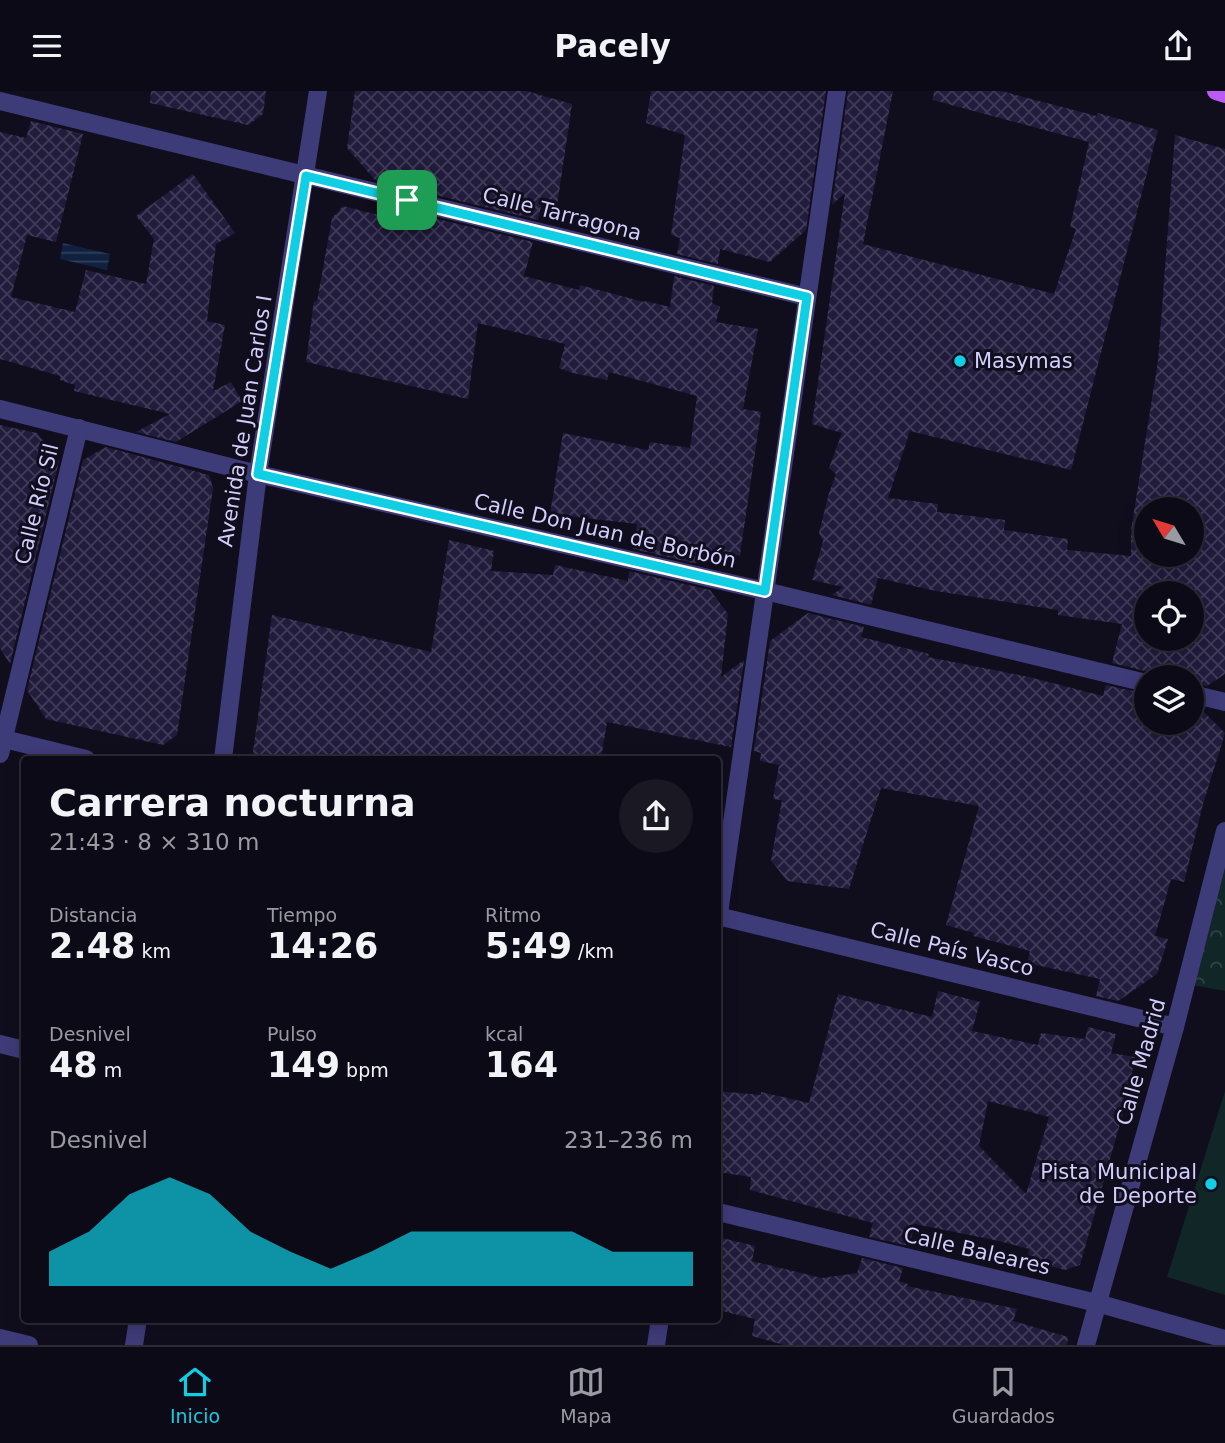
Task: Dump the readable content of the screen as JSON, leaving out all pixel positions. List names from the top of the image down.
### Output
{
  "streets": {
    "street": [
      "Calle Tarragona",
      "Avenida de Juan Carlos I",
      "Calle Río Sil",
      "Calle Don Juan de Borbón",
      "Calle País Vasco",
      "Calle Madrid",
      "Calle Baleares"
    ]
  },
  "crossings": [
    ["Calle Tarragona", "Avenida de Juan Carlos I"],
    ["Avenida de Juan Carlos I", "Calle Don Juan de Borbón"],
    ["Calle Río Sil", "Calle Don Juan de Borbón"],
    ["Calle País Vasco", "Calle Madrid"],
    ["Calle Madrid", "Calle Baleares"]
  ],
  "places": ["Masymas", "Pista Municipal de Deporte"],
  "north": "top left",
  "page": {
    "header": "Pacely",
    "heading": ["Carrera nocturna", "21:43 · 8 × 310 m"],
    "stats": [
      ["Distancia", "2.48 km"],
      ["Tiempo", "14:26"],
      ["Ritmo", "5:49 /km"],
      ["Desnivel", "48 m"],
      ["Pulso", "149 bpm"],
      ["kcal", "164"]
    ],
    "chart": ["Desnivel", "231–236 m"],
    "tabs": ["Inicio", "Mapa", "Guardados"]
  }
}
